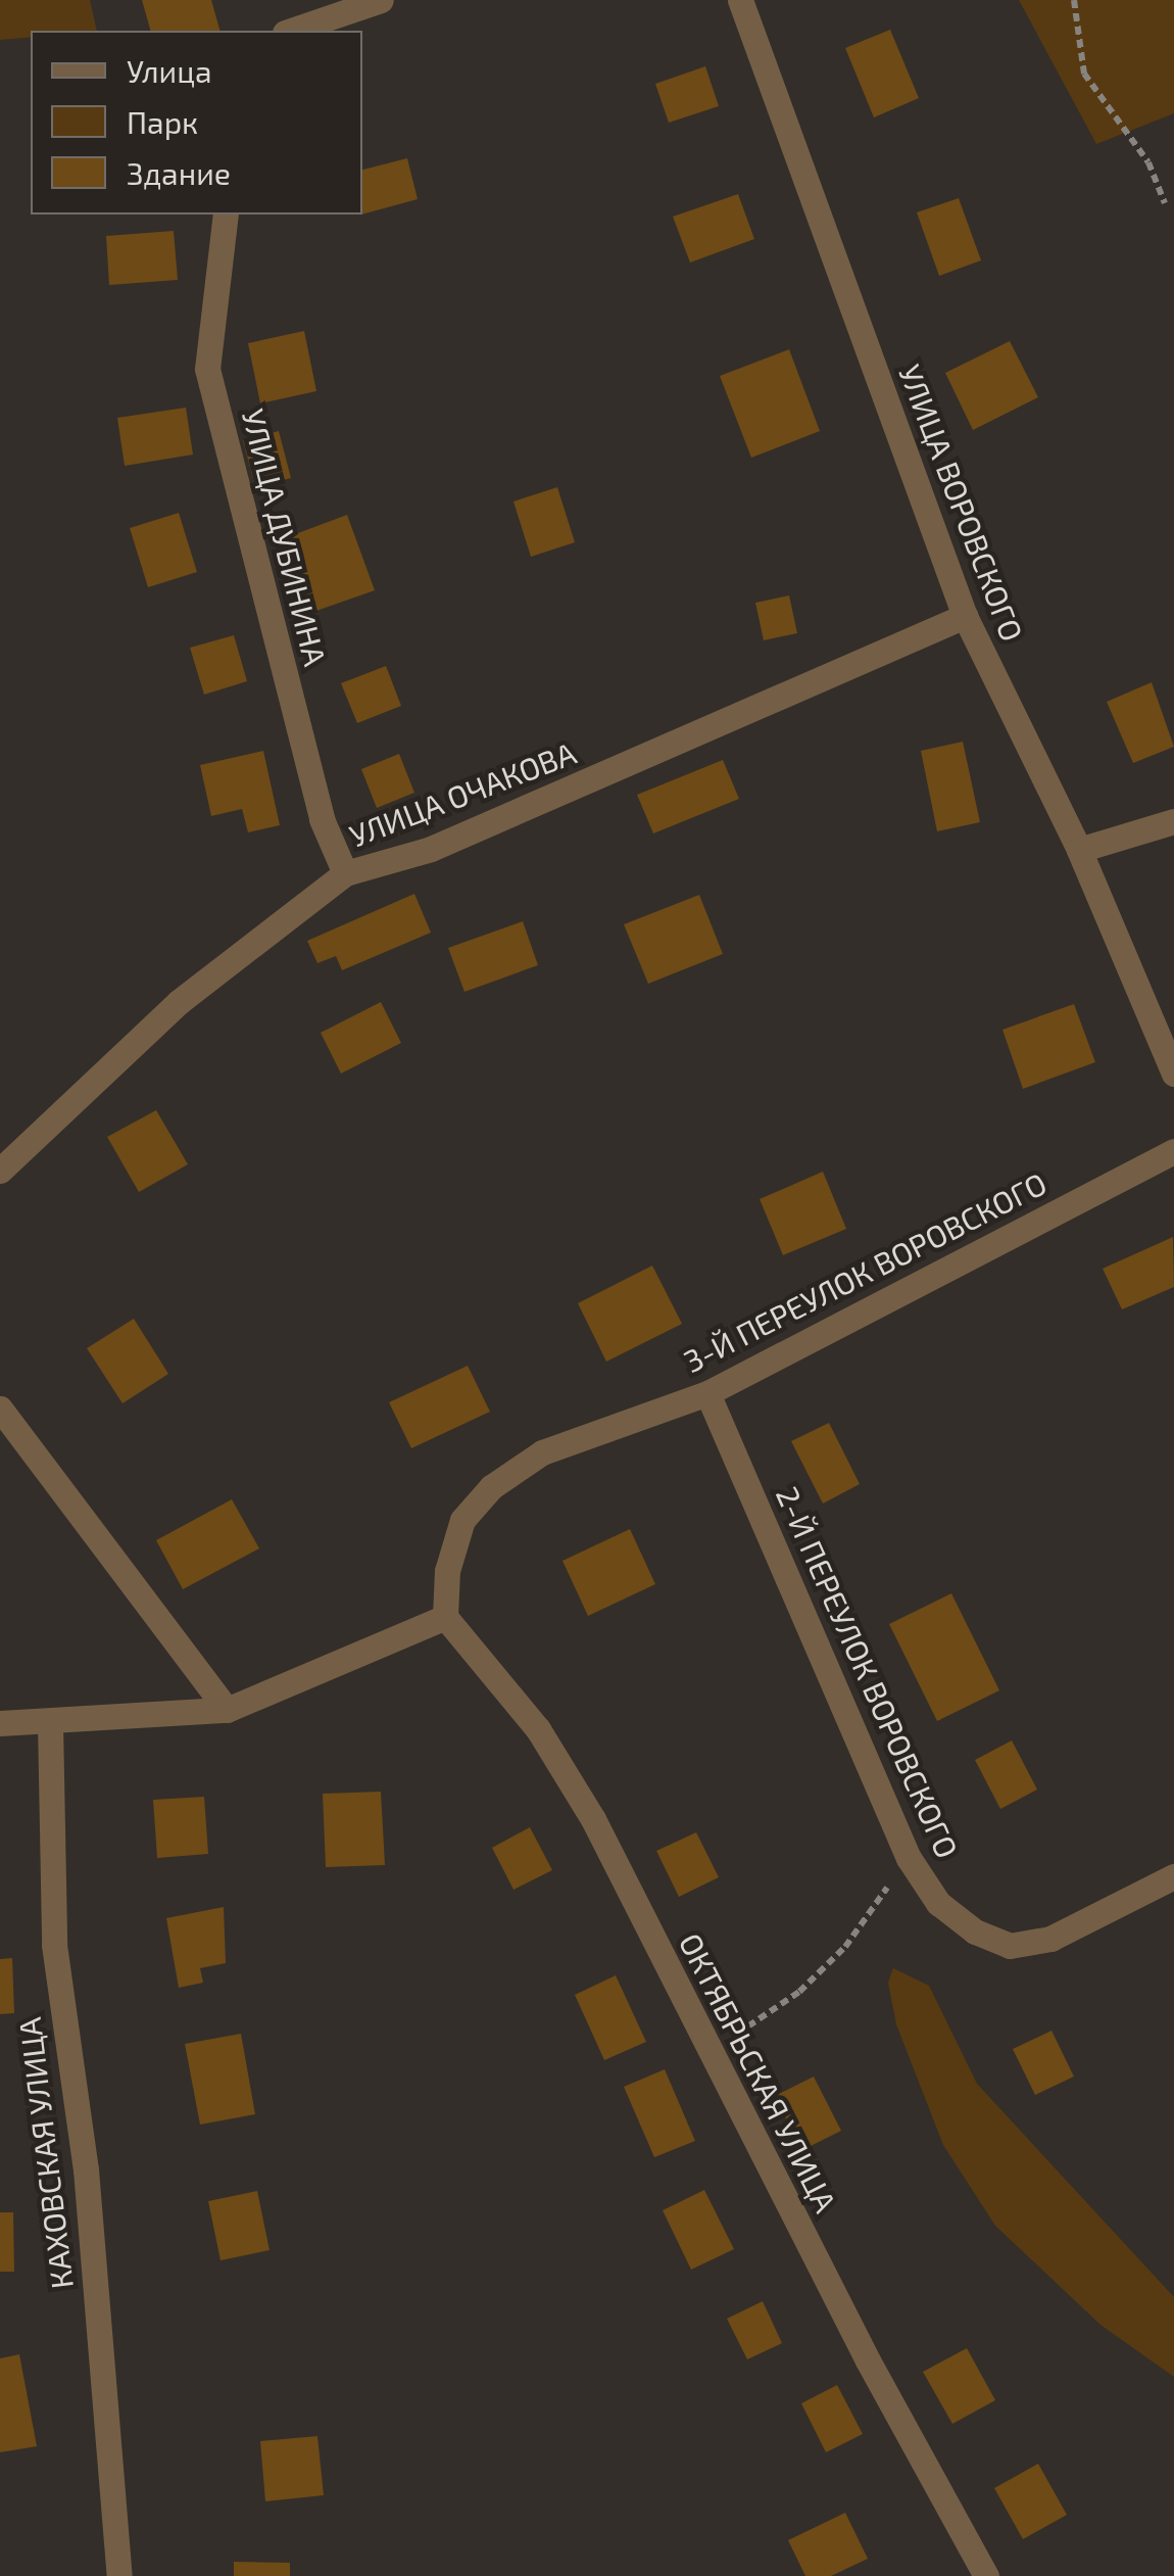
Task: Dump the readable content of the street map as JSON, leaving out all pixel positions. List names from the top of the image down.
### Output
{
  "streets": {
    "street": [
      "УЛИЦА ВОРОВСКОГО",
      "УЛИЦА ДУБИНИНА",
      "УЛИЦА ОЧАКОВА",
      "3-Й ПЕРЕУЛОК ВОРОВСКОГО",
      "2-Й ПЕРЕУЛОК ВОРОВСКОГО",
      "ОКТЯБРЬСКАЯ УЛИЦА",
      "КАХОВСКАЯ УЛИЦА"
    ]
  },
  "crossings": [
    ["УЛИЦА ВОРОВСКОГО", "УЛИЦА ОЧАКОВА"],
    ["УЛИЦА ДУБИНИНА", "УЛИЦА ОЧАКОВА"],
    ["3-Й ПЕРЕУЛОК ВОРОВСКОГО", "2-Й ПЕРЕУЛОК ВОРОВСКОГО"],
    ["3-Й ПЕРЕУЛОК ВОРОВСКОГО", "ОКТЯБРЬСКАЯ УЛИЦА"]
  ],
  "legend": ["Улица", "Парк", "Здание"]
}
